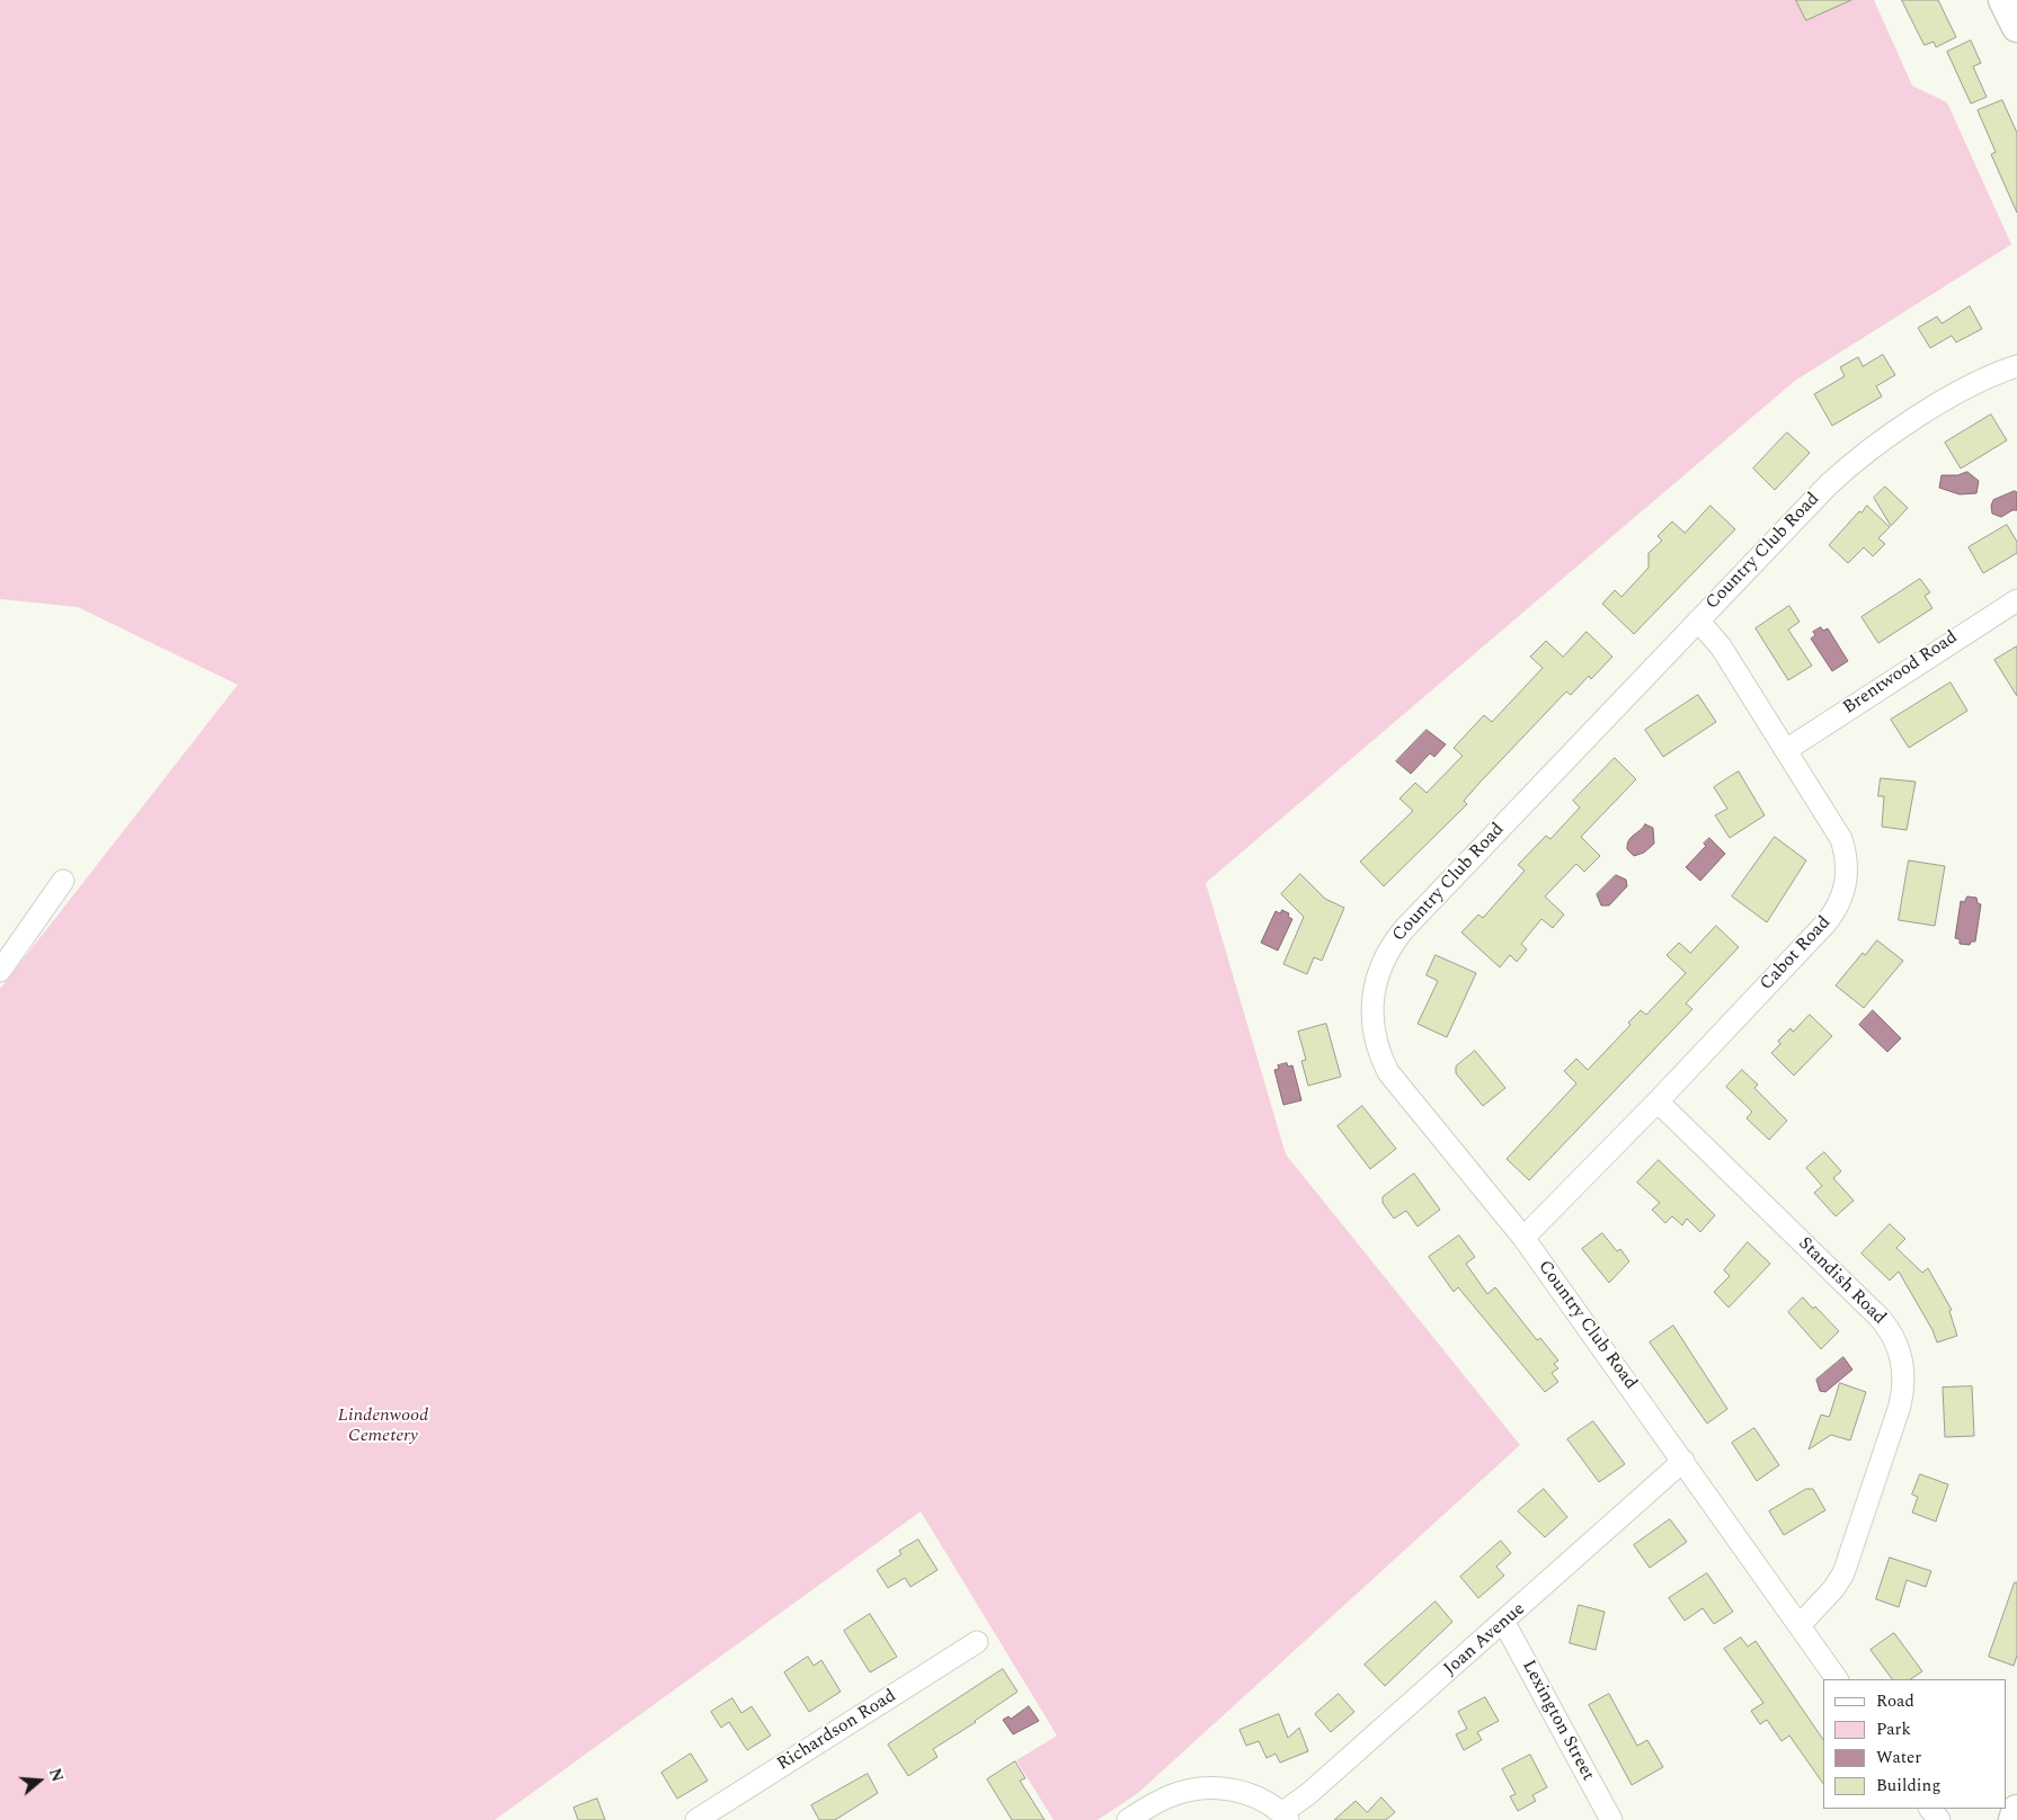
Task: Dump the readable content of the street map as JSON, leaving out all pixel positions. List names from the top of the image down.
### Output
{
  "streets": {
    "street": [
      "Country Club Road",
      "Brentwood Road",
      "Cabot Road",
      "Standish Road",
      "Joan Avenue",
      "Lexington Street",
      "Richardson Road"
    ]
  },
  "crossings": [
    ["Country Club Road", "Cabot Road"],
    ["Country Club Road", "Standish Road"],
    ["Country Club Road", "Joan Avenue"],
    ["Brentwood Road", "Cabot Road"],
    ["Cabot Road", "Standish Road"],
    ["Joan Avenue", "Lexington Street"]
  ],
  "parks": ["Lindenwood Cemetery"],
  "legend": [
    "Road",
    "Park",
    "Water",
    "Building"
  ],
  "north": "right"
}
